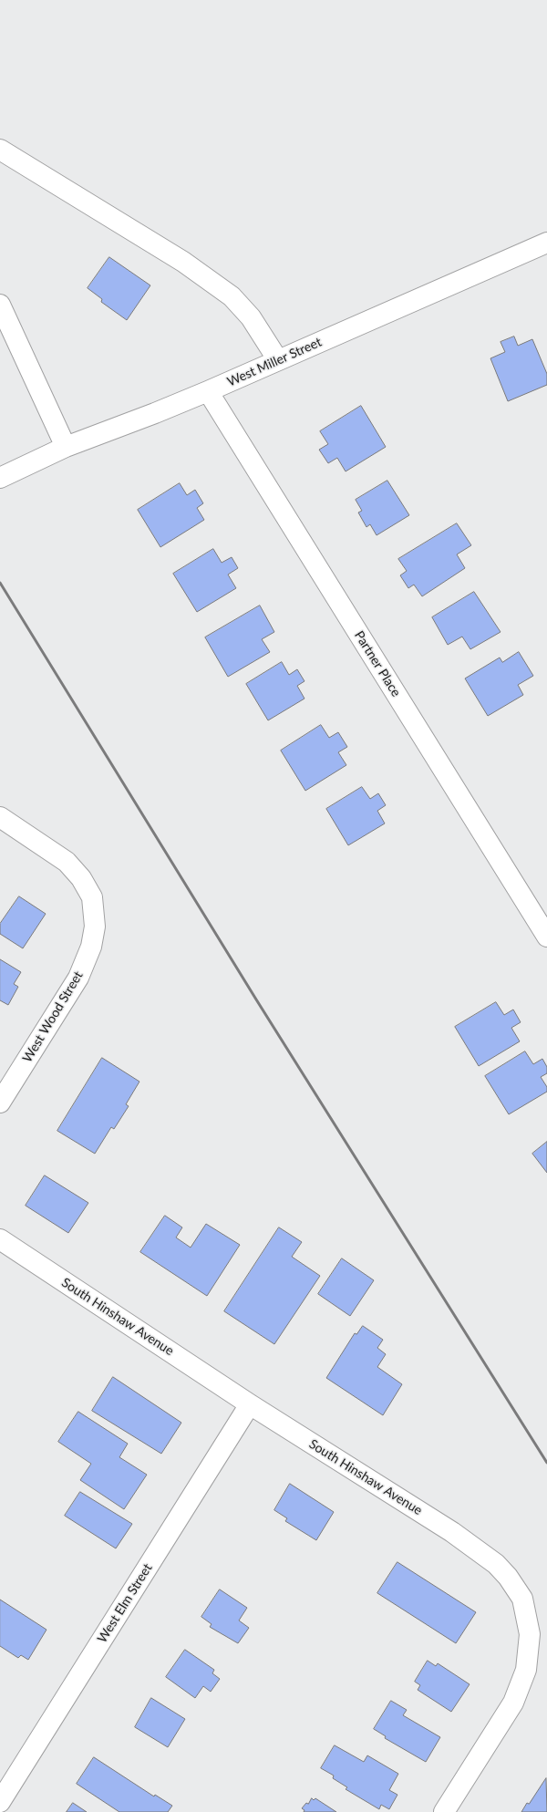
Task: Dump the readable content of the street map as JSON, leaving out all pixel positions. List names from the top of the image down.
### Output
{
  "streets": {
    "street": [
      "West Miller Street",
      "Partner Place",
      "West Wood Street",
      "South Hinshaw Avenue",
      "West Elm Street"
    ]
  },
  "crossings": [
    ["West Miller Street", "Partner Place"],
    ["South Hinshaw Avenue", "West Elm Street"]
  ]
}
